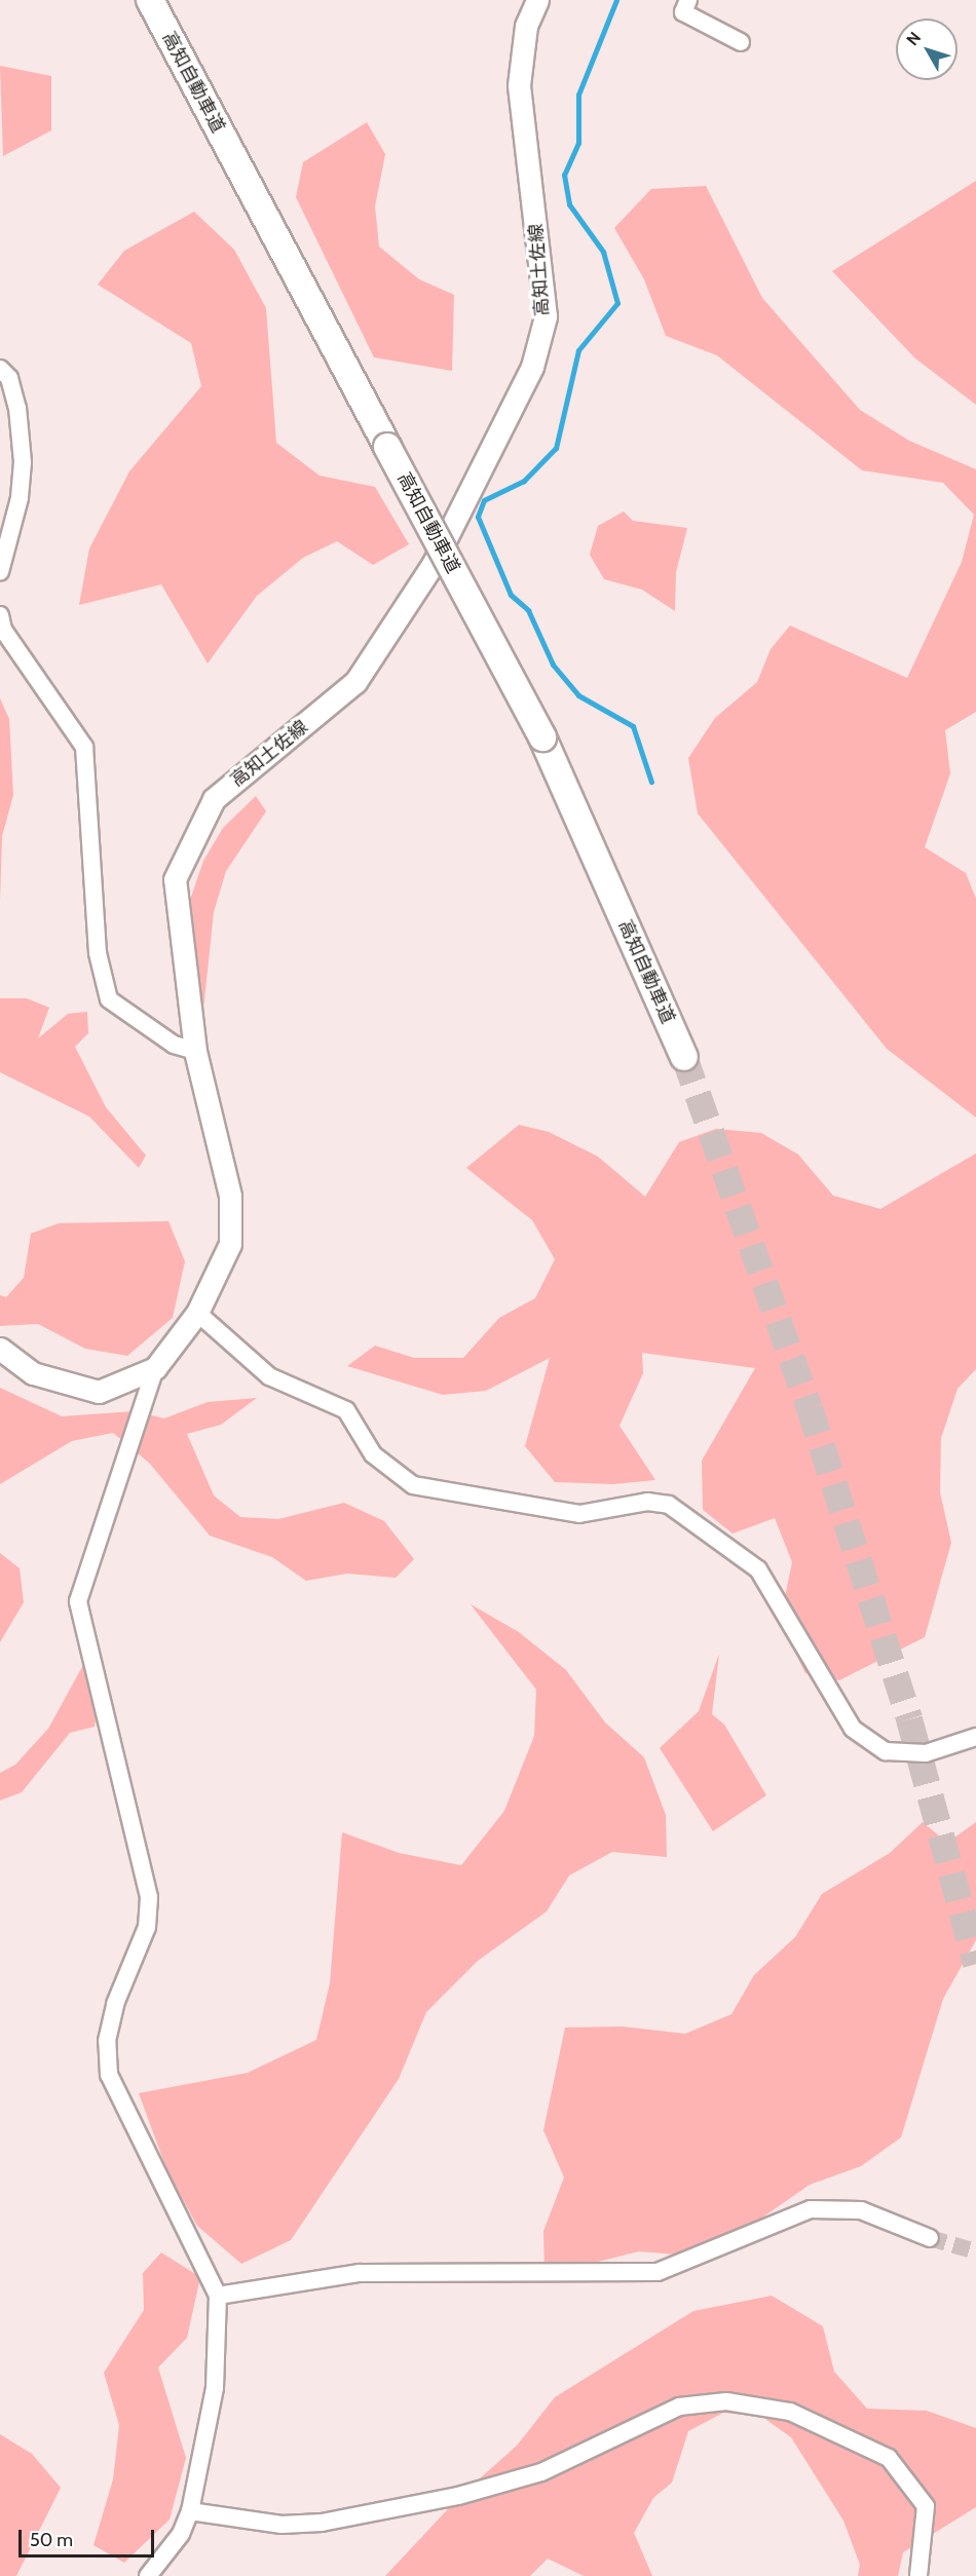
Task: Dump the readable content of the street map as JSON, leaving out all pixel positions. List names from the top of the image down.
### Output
{
  "streets": {
    "highway": ["高知自動車道"],
    "main road": ["高知土佐線"]
  },
  "scale_bar": "50 m",
  "north": "top left"
}
